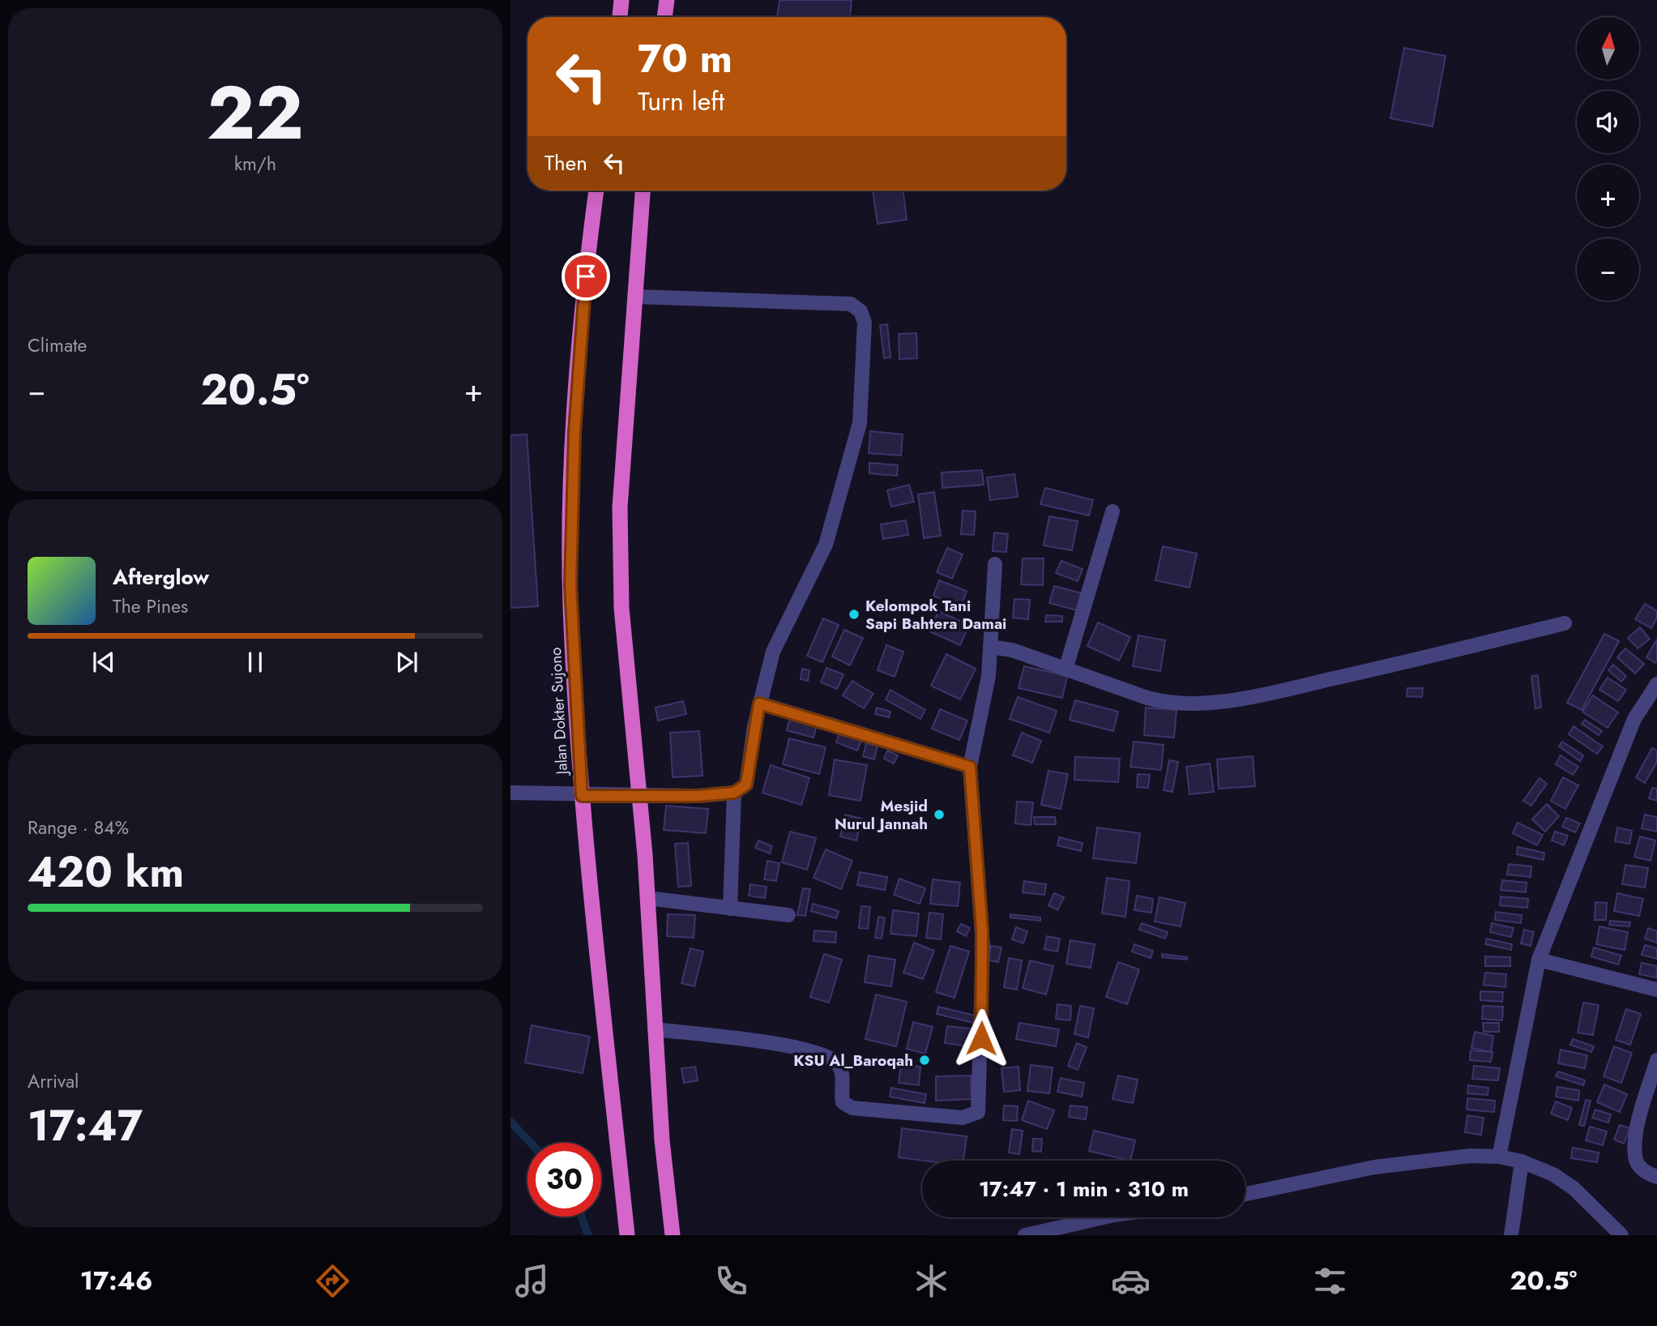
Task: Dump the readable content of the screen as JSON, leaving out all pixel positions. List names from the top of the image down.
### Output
{
  "streets": {
    "highway": ["Jalan Dokter Sujono"]
  },
  "places": ["Kelompok Tani Sapi Bahtera Damai", "Mesjid Nurul Jannah", "KSU Al_Baroqah"],
  "north": "top",
  "page": {
    "tile": [
      ["22", "km/h"],
      "Climate",
      ["Range · 84%", "420 km"],
      ["Arrival", "17:47"]
    ],
    "map_buttons": ["+", "−"],
    "turn": ["70 m", "Turn left"],
    "then": "Then",
    "heat": ["−", "20.5°", "+"],
    "song": ["Afterglow", "The Pines"],
    "limit": "30",
    "trip": "17:47 · 1 min · 310 m",
    "tabs": ["17:46", "20.5°"]
  }
}
